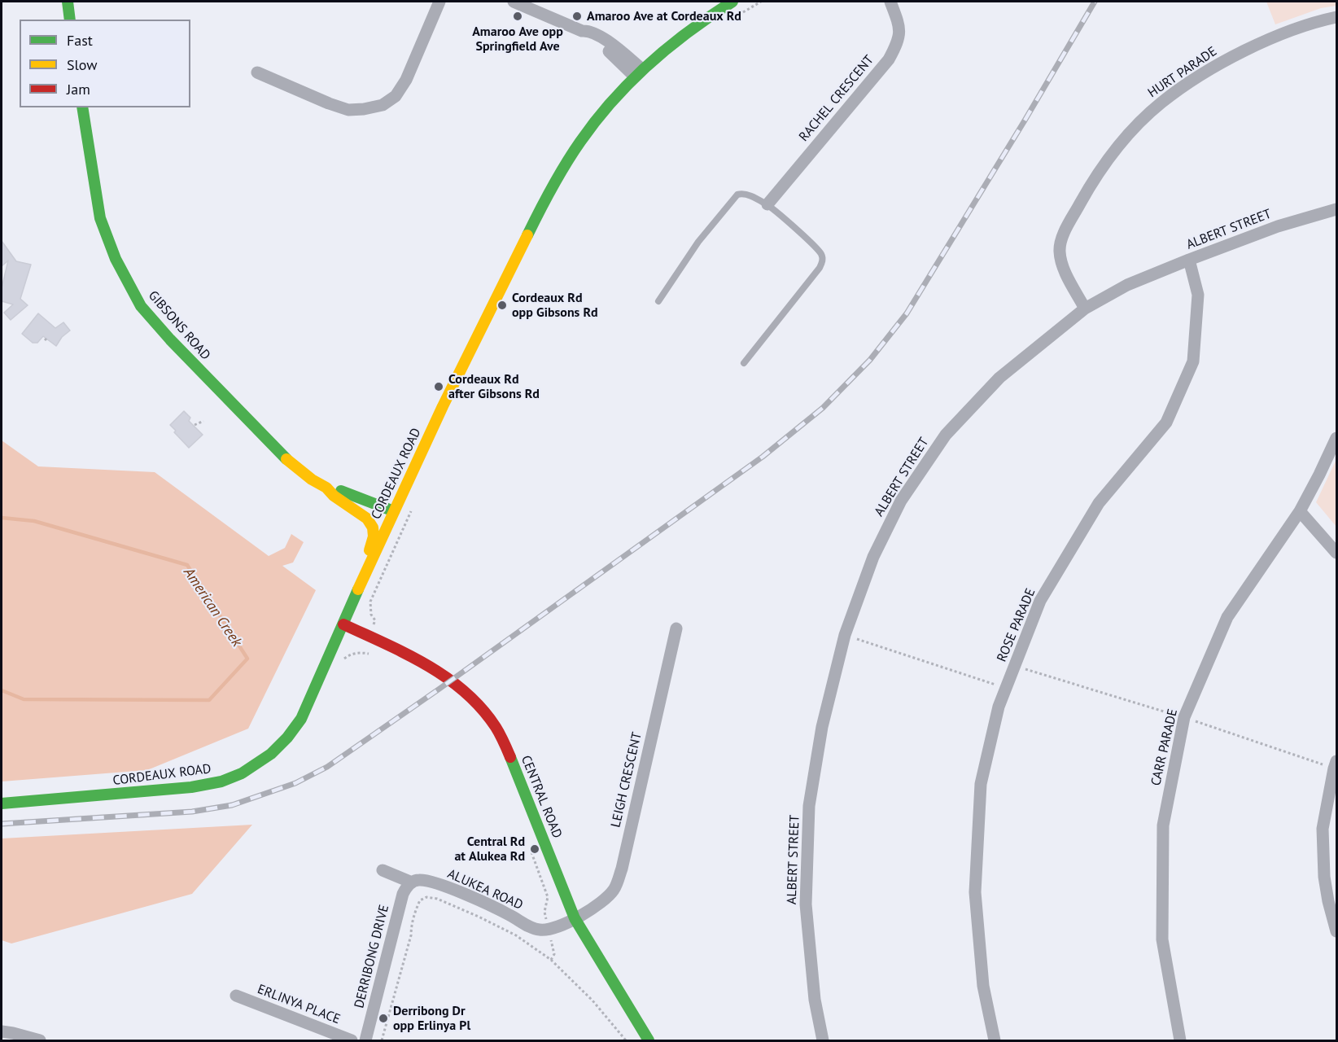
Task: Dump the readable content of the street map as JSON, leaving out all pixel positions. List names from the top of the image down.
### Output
{
  "streets": {
    "main road": ["GIBSONS ROAD", "CORDEAUX ROAD", "CENTRAL ROAD"],
    "street": [
      "HURT PARADE",
      "RACHEL CRESCENT",
      "ALBERT STREET",
      "ROSE PARADE",
      "CARR PARADE",
      "LEIGH CRESCENT",
      "ALUKEA ROAD",
      "DERRIBONG DRIVE",
      "ERLINYA PLACE"
    ]
  },
  "crossings": [
    ["HURT PARADE", "ALBERT STREET"],
    ["ALBERT STREET", "ROSE PARADE"],
    ["GIBSONS ROAD", "CORDEAUX ROAD"],
    ["CORDEAUX ROAD", "CENTRAL ROAD"],
    ["LEIGH CRESCENT", "CENTRAL ROAD"],
    ["ALUKEA ROAD", "DERRIBONG DRIVE"]
  ],
  "water": ["American Creek"],
  "places": [
    "Amaroo Ave opp Springfield Ave",
    "Amaroo Ave at Cordeaux Rd",
    "Cordeaux Rd opp Gibsons Rd",
    "Cordeaux Rd after Gibsons Rd",
    "Central Rd at Alukea Rd",
    "Derribong Dr opp Erlinya Pl"
  ],
  "legend": ["Fast", "Slow", "Jam"]
}
